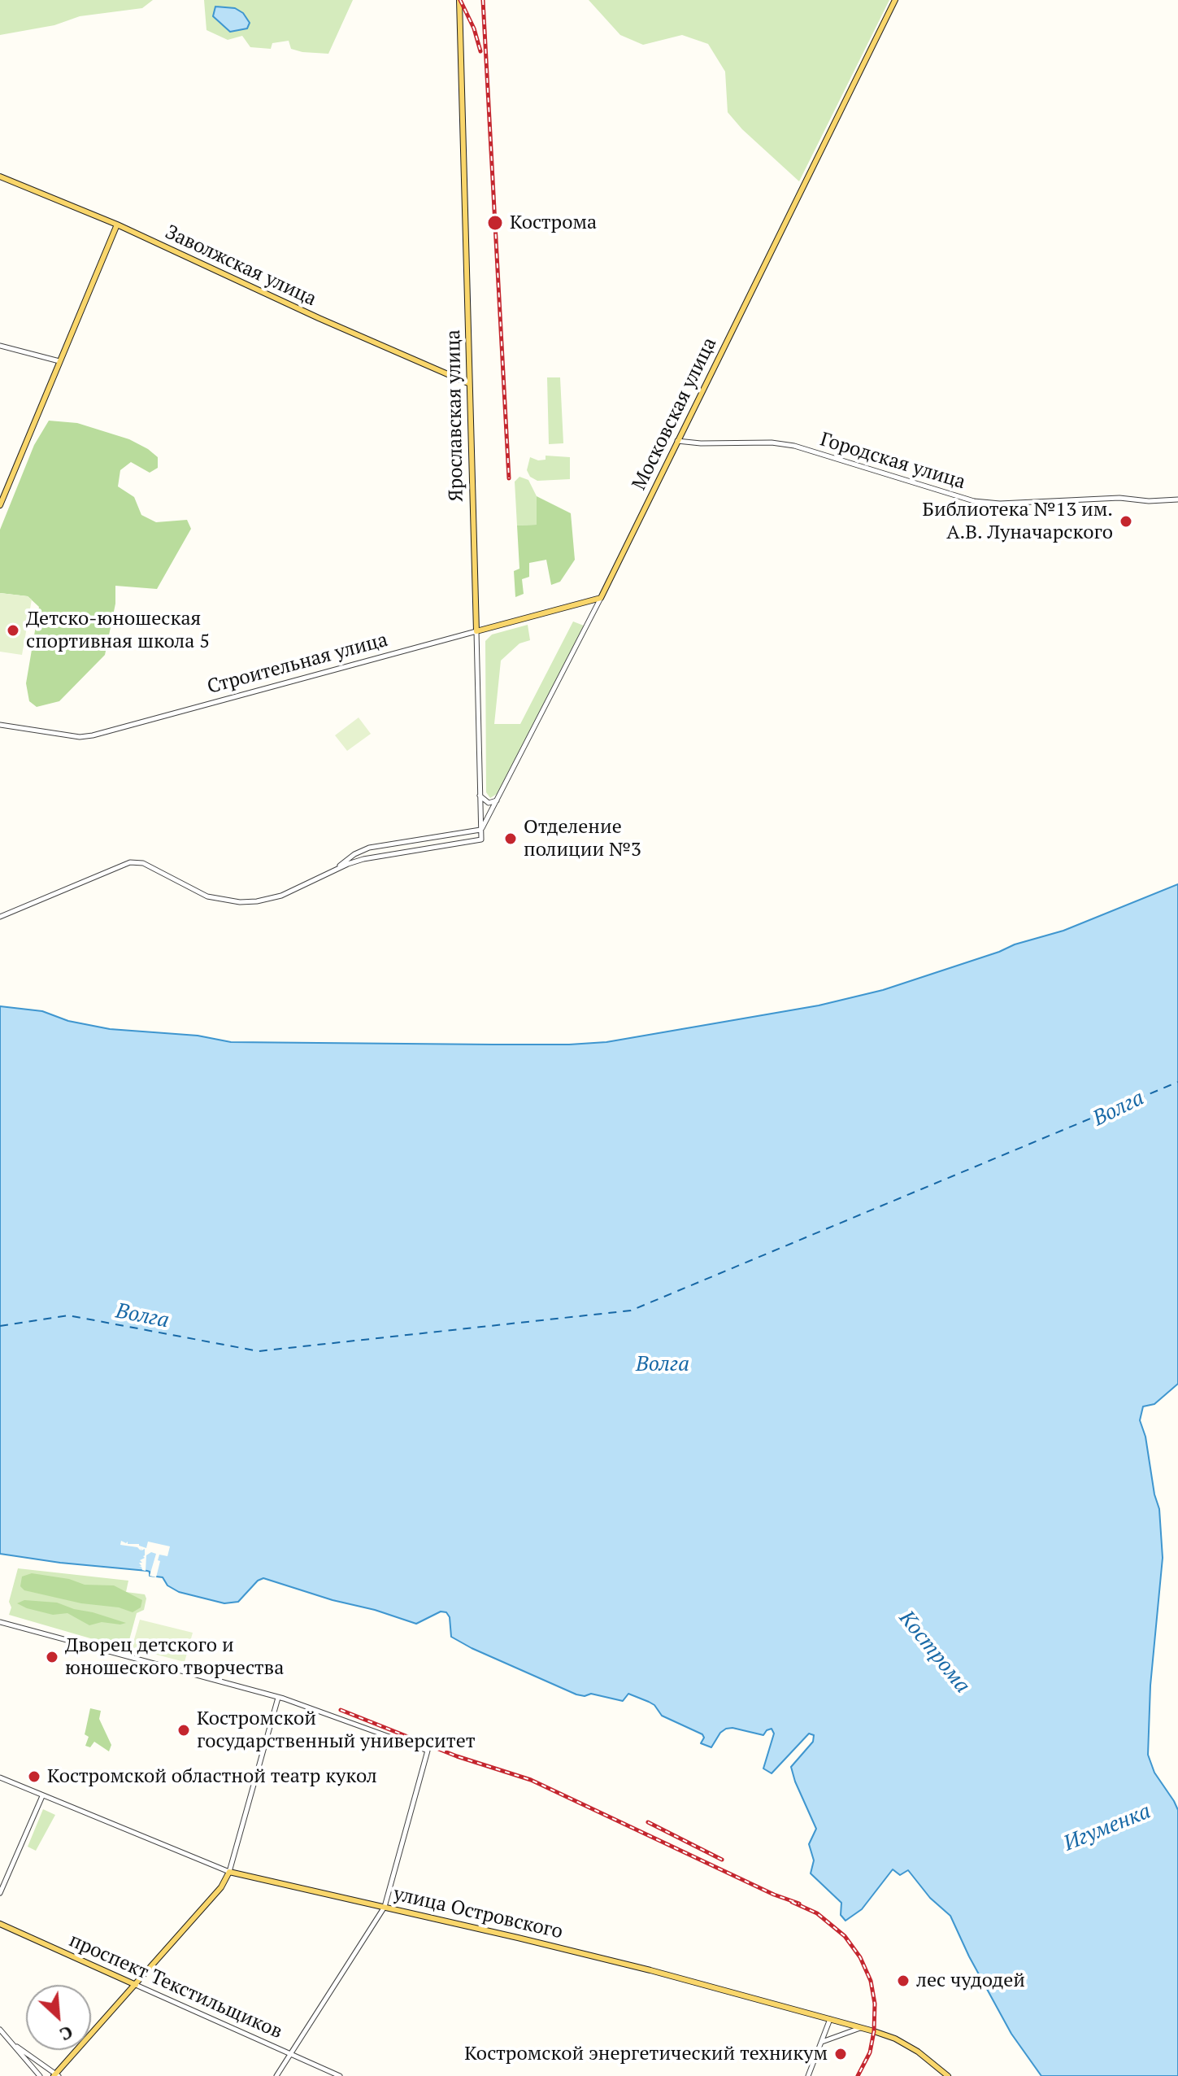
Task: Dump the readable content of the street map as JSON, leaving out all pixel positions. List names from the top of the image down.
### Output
{
  "streets": {
    "main road": [
      "Заволжская улица",
      "Московская улица",
      "Ярославская улица",
      "Строительная улица",
      "улица Островского",
      "проспект Текстильщиков"
    ],
    "street": ["Городская улица"]
  },
  "crossings": [
    ["Заволжская улица", "Ярославская улица"],
    ["Московская улица", "Ярославская улица"],
    ["Московская улица", "Городская улица"],
    ["Московская улица", "Строительная улица"],
    ["Ярославская улица", "Строительная улица"]
  ],
  "water": ["Волга", "Кострома", "Игуменка"],
  "places": [
    "Кострома",
    "Библиотека №13 им. А.В. Луначарского",
    "Детско-юношеская спортивная школа 5",
    "Отделение полиции №3",
    "Дворец детского и юношеского творчества",
    "Костромской государственный университет",
    "Костромской областной театр кукол",
    "лес чудодей",
    "Костромской энергетический техникум"
  ],
  "north": "bottom right"
}
